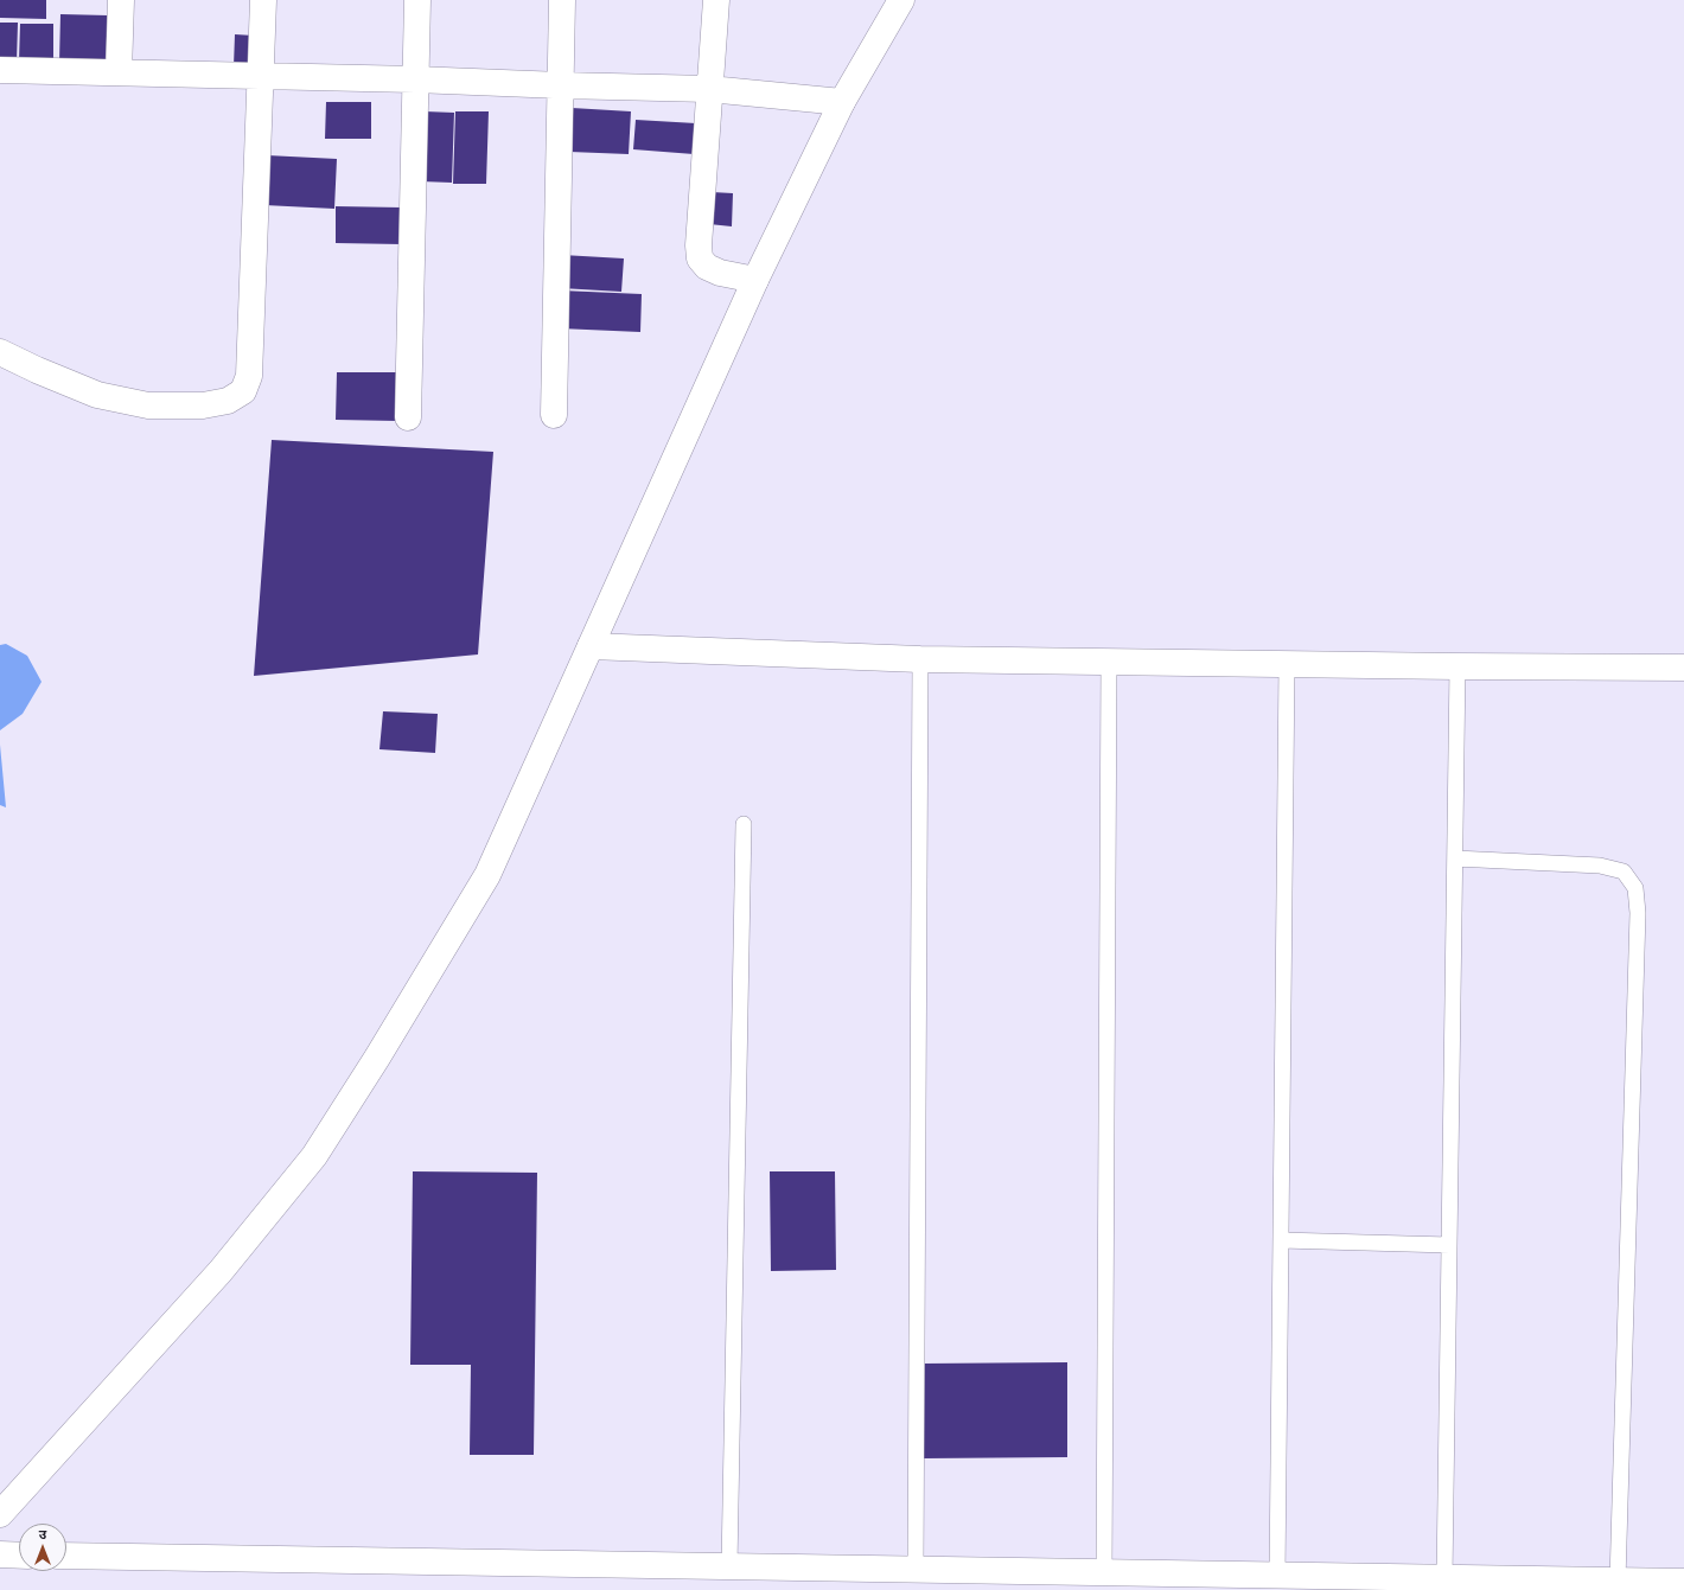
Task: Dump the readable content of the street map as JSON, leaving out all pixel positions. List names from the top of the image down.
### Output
{
  "north": "top"
}
